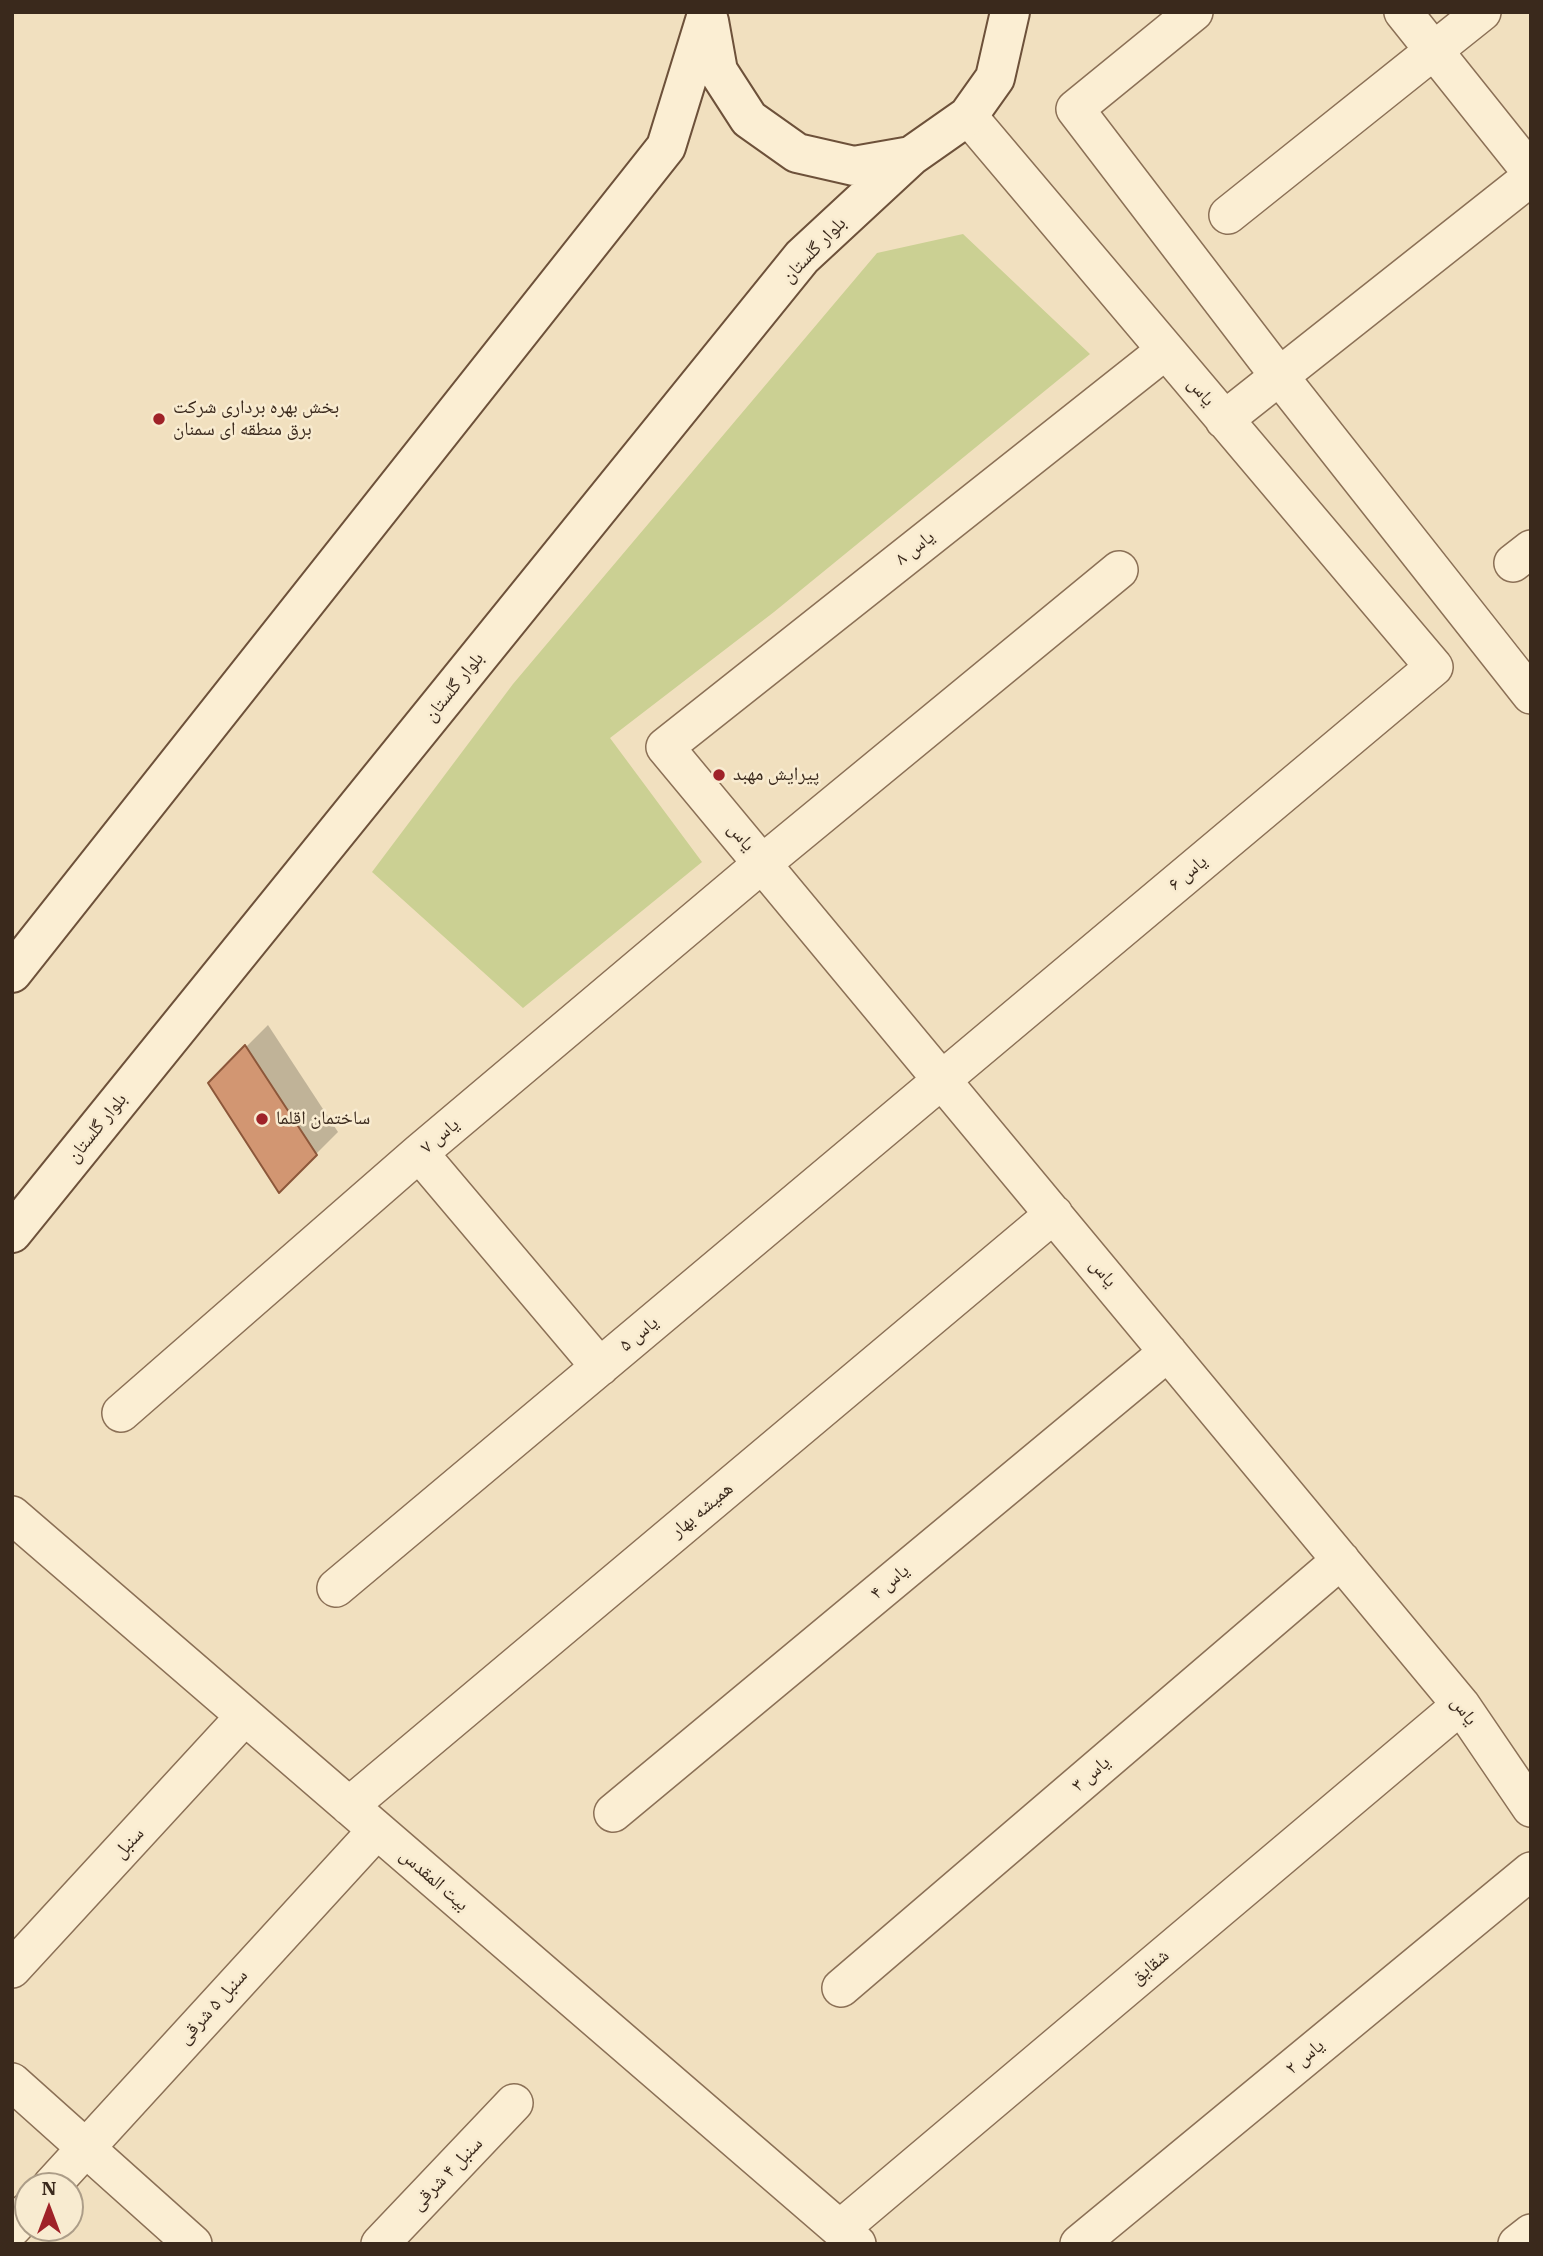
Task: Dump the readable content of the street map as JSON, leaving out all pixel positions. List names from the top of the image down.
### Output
{
  "streets": {
    "main road": ["بلوار گلستان"],
    "street": [
      "یاس",
      "یاس ۸",
      "یاس ۶",
      "یاس ۷",
      "یاس ۵",
      "همیشه بهار",
      "یاس ۴",
      "یاس ۳",
      "سنبل",
      "بیت المقدس",
      "شقایق",
      "سنبل ۵ شرقی",
      "یاس ۲",
      "سنبل ۴ شرقی"
    ]
  },
  "crossings": [
    ["بلوار گلستان", "یاس"],
    ["یاس", "یاس ۸"],
    ["یاس", "یاس ۶"],
    ["یاس", "یاس ۷"],
    ["یاس", "یاس ۵"],
    ["یاس", "همیشه بهار"],
    ["یاس", "یاس ۴"],
    ["یاس", "یاس ۳"],
    ["یاس", "شقایق"],
    ["یاس ۶", "یاس ۵"],
    ["همیشه بهار", "بیت المقدس"],
    ["سنبل", "بیت المقدس"],
    ["بیت المقدس", "شقایق"],
    ["بیت المقدس", "سنبل ۵ شرقی"]
  ],
  "places": ["بخش بهره برداری شرکت برق منطقه ای سمنان", "پیرایش مهبد", "ساختمان اقلما"],
  "north": "top"
}
